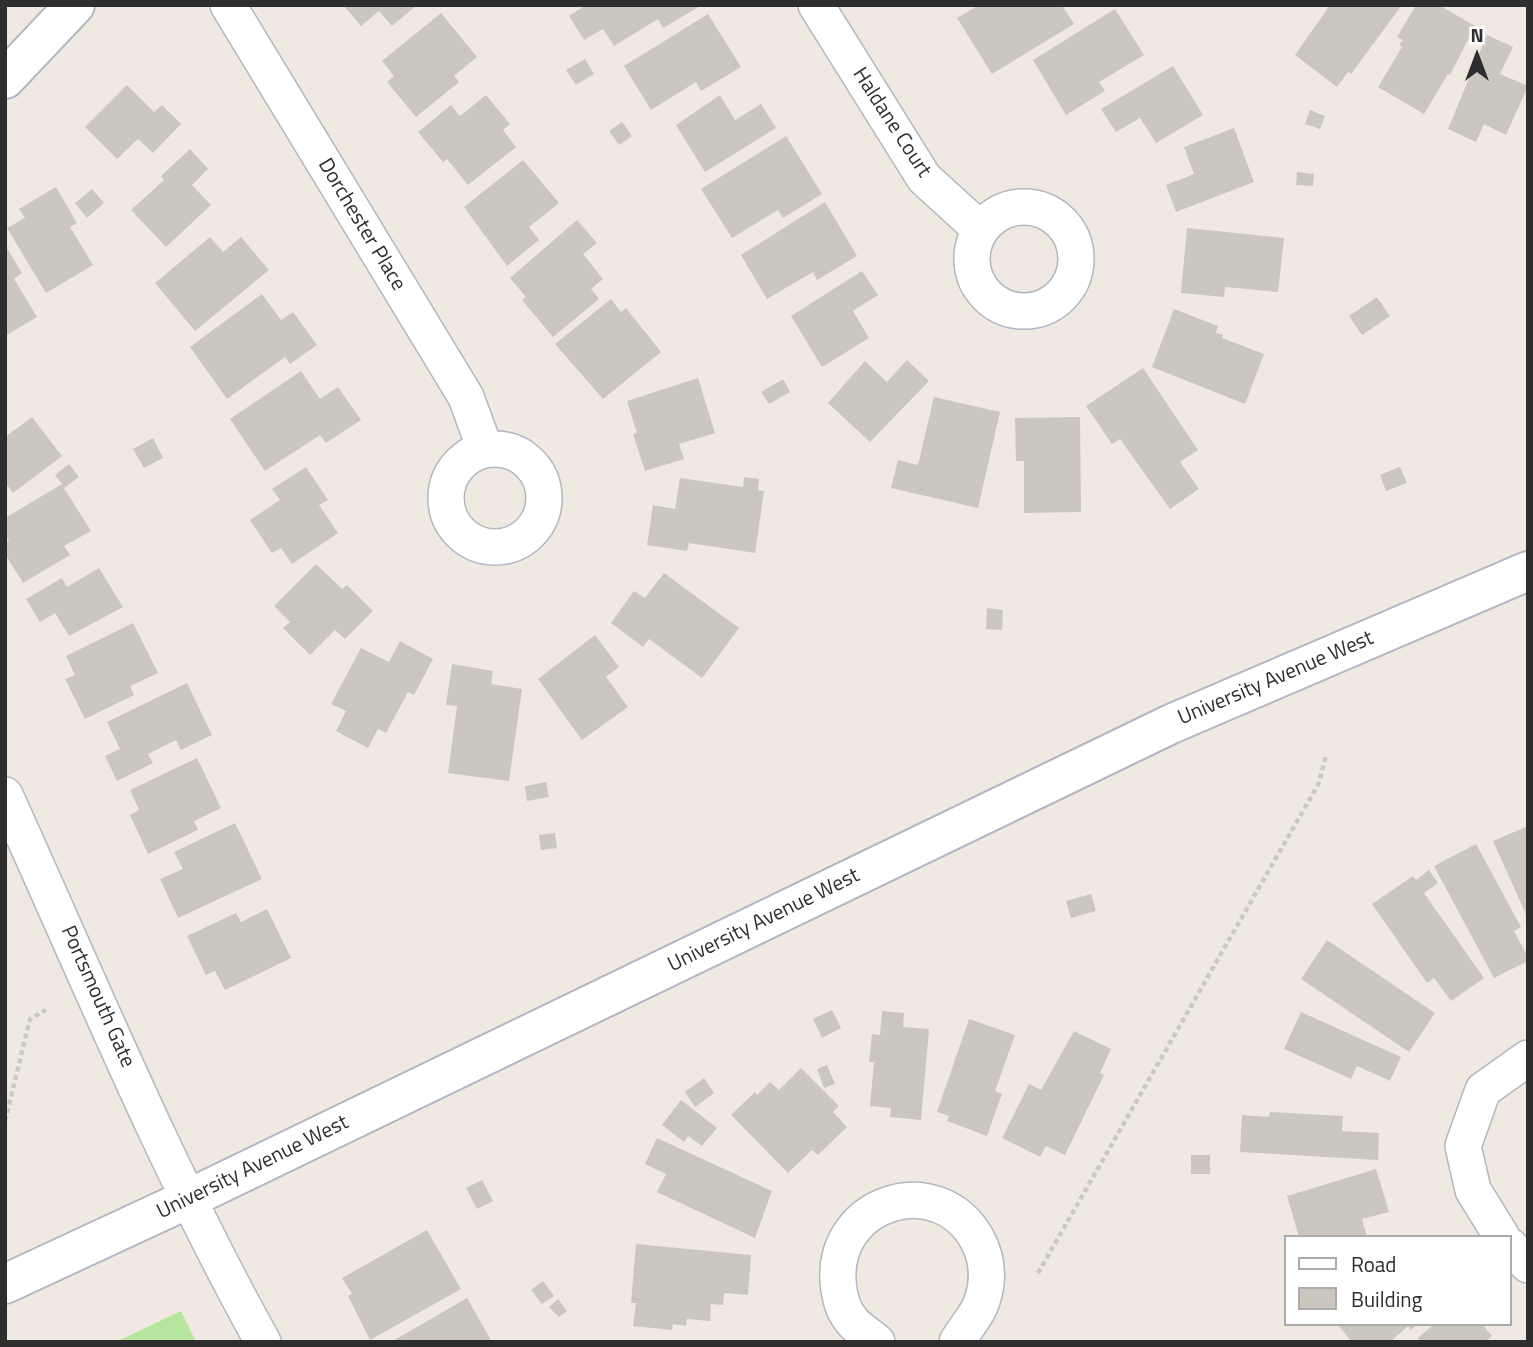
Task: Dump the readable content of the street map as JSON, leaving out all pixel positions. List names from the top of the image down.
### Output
{
  "streets": {
    "main road": ["University Avenue West"],
    "street": ["Haldane Court", "Dorchester Place", "Portsmouth Gate"]
  },
  "crossings": [
    ["University Avenue West", "Portsmouth Gate"]
  ],
  "legend": ["Road", "Building"],
  "north": "top"
}
